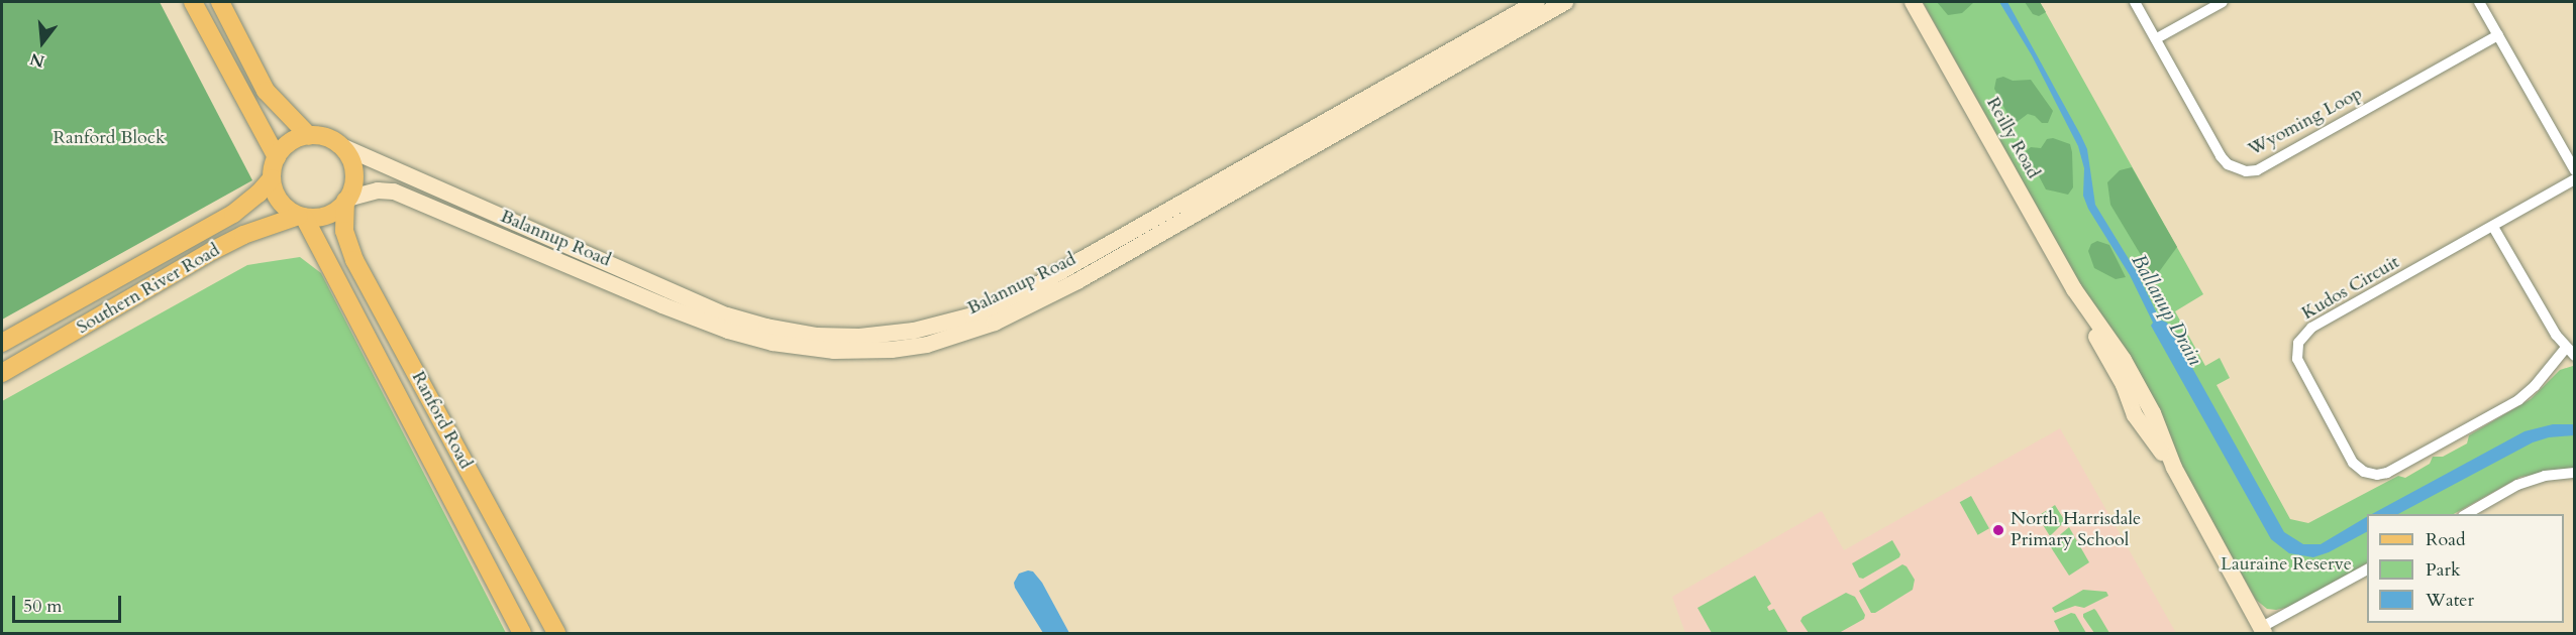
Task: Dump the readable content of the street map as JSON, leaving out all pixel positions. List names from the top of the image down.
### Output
{
  "streets": {
    "main road": ["Southern River Road", "Ranford Road"],
    "street": [
      "Wyoming Loop",
      "Reilly Road",
      "Balannup Road",
      "Kudos Circuit"
    ]
  },
  "crossings": [
    ["Balannup Road", "Southern River Road"],
    ["Balannup Road", "Ranford Road"],
    ["Southern River Road", "Ranford Road"]
  ],
  "water": ["Ballanup Drain"],
  "parks": ["Ranford Block", "Lauraine Reserve"],
  "places": ["North Harrisdale Primary School"],
  "legend": ["Road", "Park", "Water"],
  "scale_bar": "50 m",
  "north": "bottom"
}
